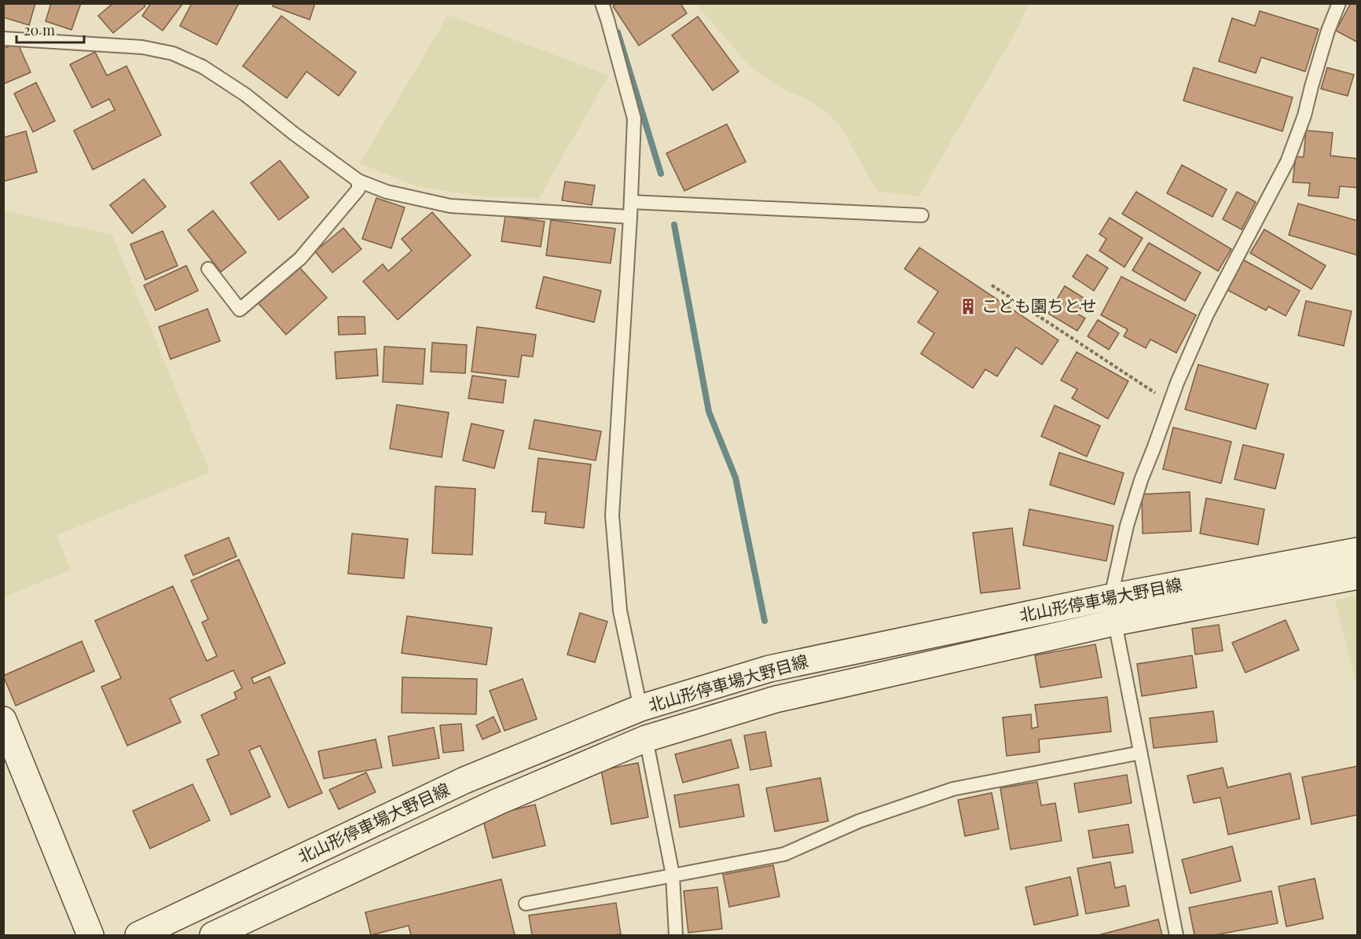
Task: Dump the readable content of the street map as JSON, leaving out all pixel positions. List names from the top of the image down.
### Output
{
  "streets": {
    "main road": ["北山形停車場大野目線"]
  },
  "places": {
    "building": ["こども園ちとせ"]
  },
  "scale_bar": "20 m"
}
